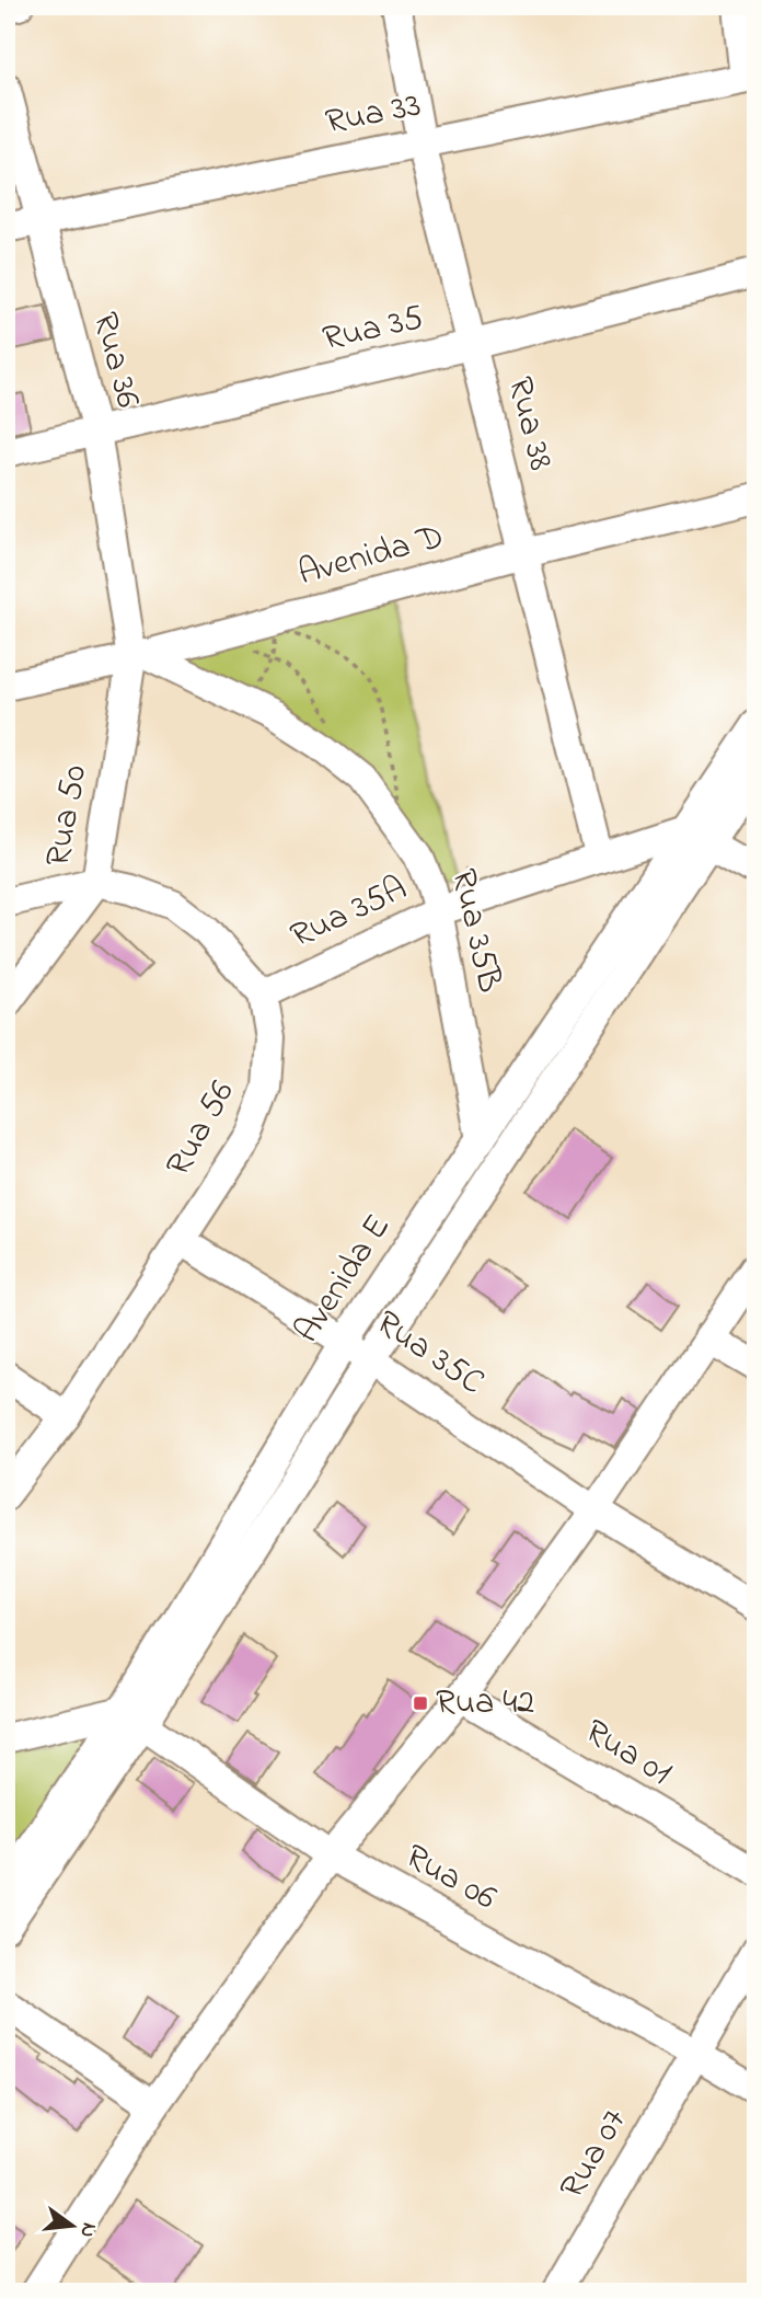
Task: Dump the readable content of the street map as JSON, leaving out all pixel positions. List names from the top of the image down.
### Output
{
  "streets": {
    "street": [
      "Rua 33",
      "Rua 35",
      "Rua 36",
      "Rua 38",
      "Avenida D",
      "Rua 50",
      "Rua 35A",
      "Rua 35B",
      "Rua 56",
      "Avenida E",
      "Rua 35C",
      "Rua 01",
      "Rua 06",
      "Rua 07"
    ]
  },
  "crossings": [
    ["Rua 33", "Rua 36"],
    ["Rua 33", "Rua 38"],
    ["Rua 35", "Rua 36"],
    ["Rua 35", "Rua 38"],
    ["Rua 36", "Avenida D"],
    ["Rua 36", "Rua 50"],
    ["Rua 36", "Rua 35B"],
    ["Rua 38", "Avenida D"],
    ["Rua 38", "Rua 35A"],
    ["Avenida D", "Rua 50"],
    ["Avenida D", "Rua 35B"],
    ["Rua 50", "Rua 35B"],
    ["Rua 35A", "Rua 35B"],
    ["Rua 35A", "Rua 56"],
    ["Rua 35A", "Avenida E"],
    ["Rua 35B", "Avenida E"],
    ["Rua 56", "Rua 35C"],
    ["Avenida E", "Rua 35C"],
    ["Avenida E", "Rua 06"],
    ["Rua 06", "Rua 07"]
  ],
  "places": {
    "transit": ["Rua 42"]
  },
  "north": "right"
}
